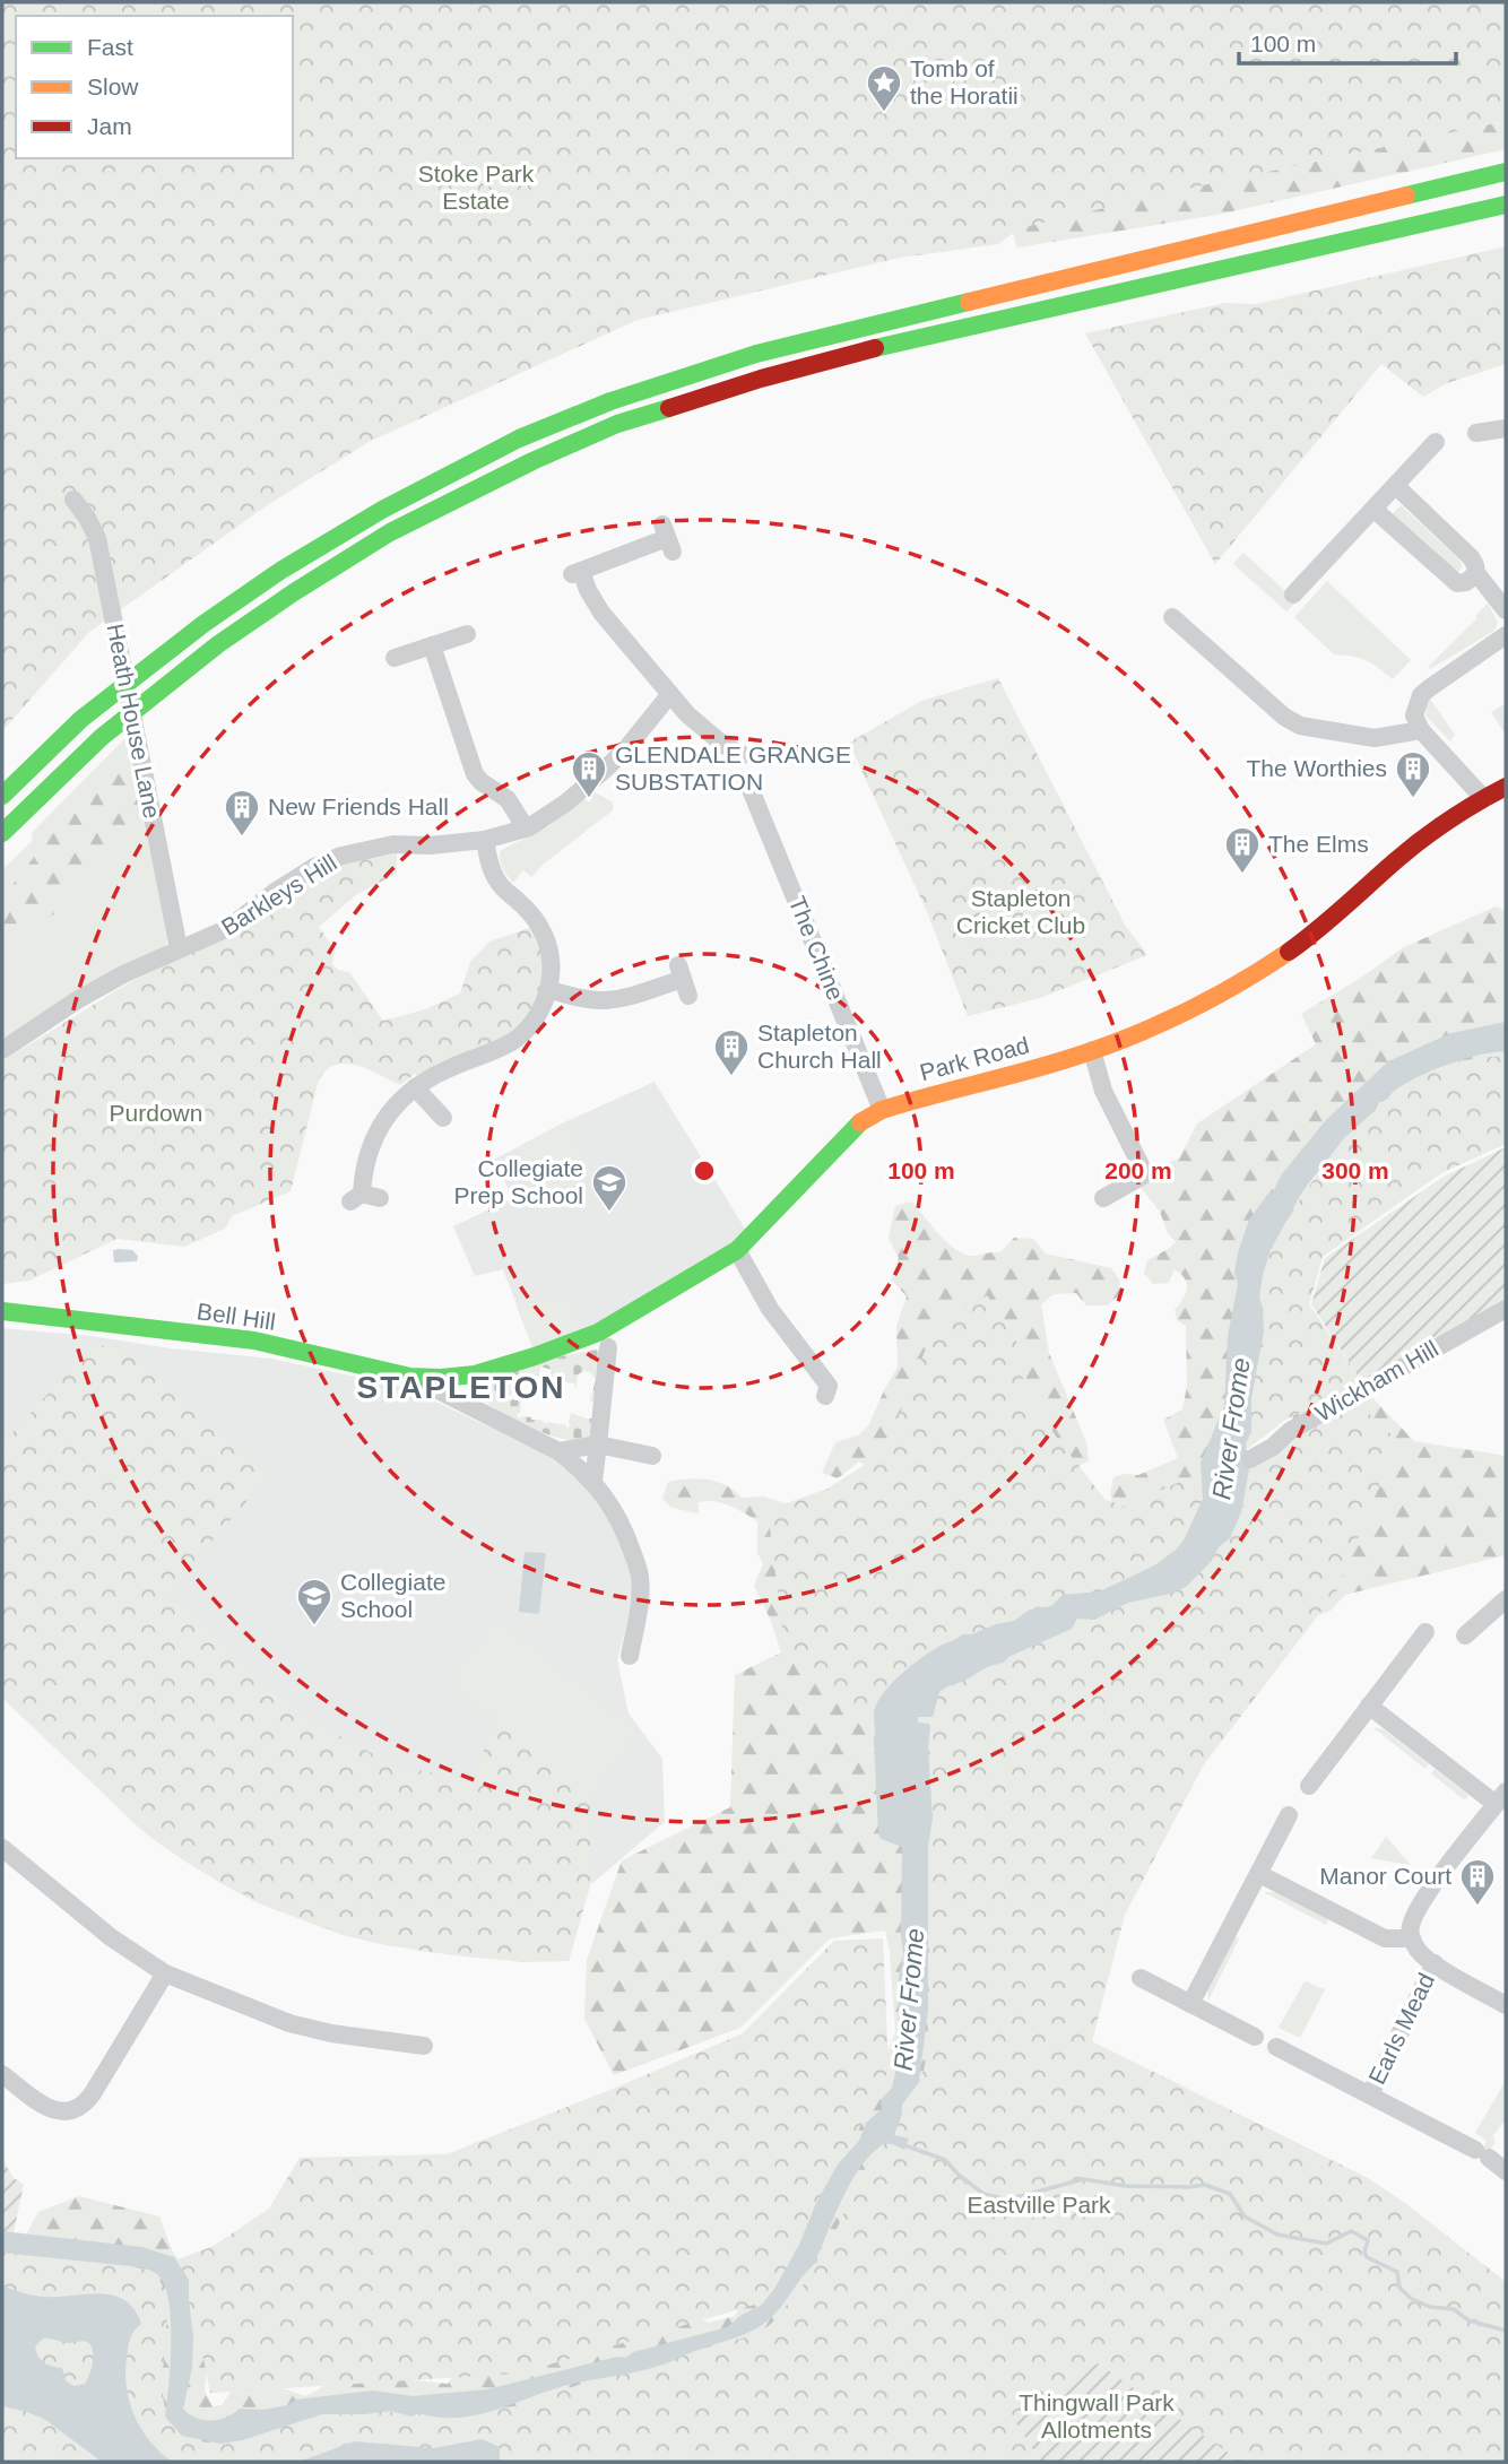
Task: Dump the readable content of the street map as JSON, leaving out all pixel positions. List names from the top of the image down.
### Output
{
  "streets": {
    "main road": ["Park Road", "Bell Hill"],
    "street": [
      "Heath House Lane",
      "Barkleys Hill",
      "The Chine",
      "Wickham Hill",
      "Earls Mead"
    ]
  },
  "crossings": [
    ["Heath House Lane", "Barkleys Hill"],
    ["The Chine", "Park Road"],
    ["Park Road", "Bell Hill"]
  ],
  "districts": ["STAPLETON"],
  "water": ["River Frome"],
  "parks": [
    "Stoke Park Estate",
    "Stapleton Cricket Club",
    "Purdown",
    "Eastville Park",
    "Thingwall Park Allotments"
  ],
  "places": {
    "place": ["Tomb of the Horatii"],
    "building": [
      "GLENDALE GRANGE SUBSTATION",
      "The Worthies",
      "New Friends Hall",
      "The Elms",
      "Stapleton Church Hall",
      "Manor Court"
    ],
    "school or university": ["Collegiate Prep School", "Collegiate School"]
  },
  "legend": ["Fast", "Slow", "Jam"],
  "scale_bar": "100 m",
  "rings": ["100 m", "200 m", "300 m"]
}
